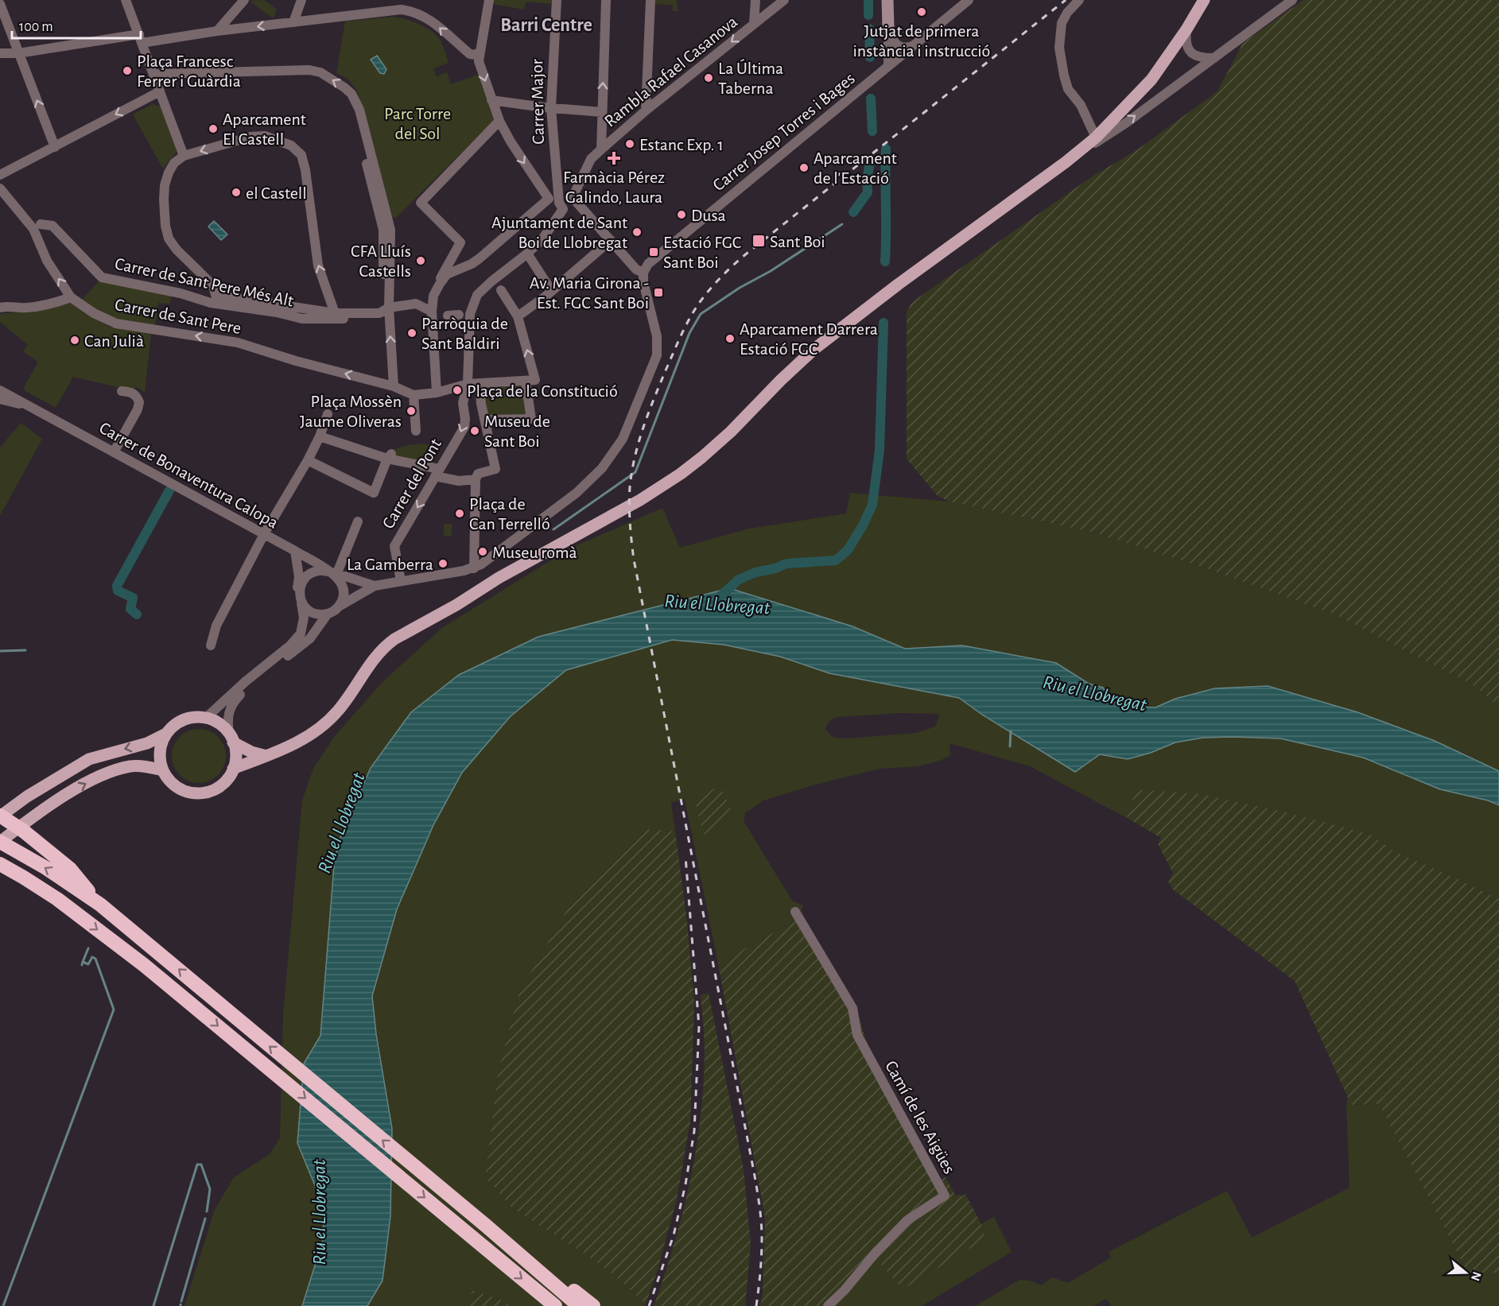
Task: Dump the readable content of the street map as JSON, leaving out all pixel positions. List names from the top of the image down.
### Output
{
  "streets": {
    "street": [
      "Rambla Rafael Casanova",
      "Carrer Major",
      "Carrer Josep Torres i Bages",
      "Carrer de Sant Pere Més Alt",
      "Carrer de Sant Pere",
      "Carrer de Bonaventura Calopa",
      "Carrer del Pont",
      "Camí de les Aigües"
    ]
  },
  "one_way": ["Rambla Rafael Casanova", "Carrer de Sant Pere"],
  "districts": ["Barri Centre"],
  "water": ["Riu el Llobregat"],
  "parks": ["Parc Torre del Sol"],
  "places": {
    "other": [
      "Jutjat de primera instància i instrucció",
      "Plaça Francesc Ferrer i Guàrdia",
      "La Última Taberna",
      "Aparcament El Castell",
      "Estanc Exp. 1",
      "Aparcament de l'Estació",
      "el Castell",
      "Dusa",
      "Ajuntament de Sant Boi de Llobregat",
      "CFA Lluís Castells",
      "Parròquia de Sant Baldiri",
      "Aparcament Darrera Estació FGC",
      "Can Julià",
      "Plaça de la Constitució",
      "Plaça Mossèn Jaume Oliveras",
      "Museu de Sant Boi",
      "Plaça de Can Terrelló",
      "Museu romà",
      "La Gamberra"
    ],
    "health": ["Farmàcia Pérez Galindo, Laura"],
    "transit": ["Sant Boi", "Estació FGC Sant Boi", "Av. Maria Girona - Est. FGC Sant Boi"]
  },
  "scale_bar": "100 m",
  "north": "right"
}
